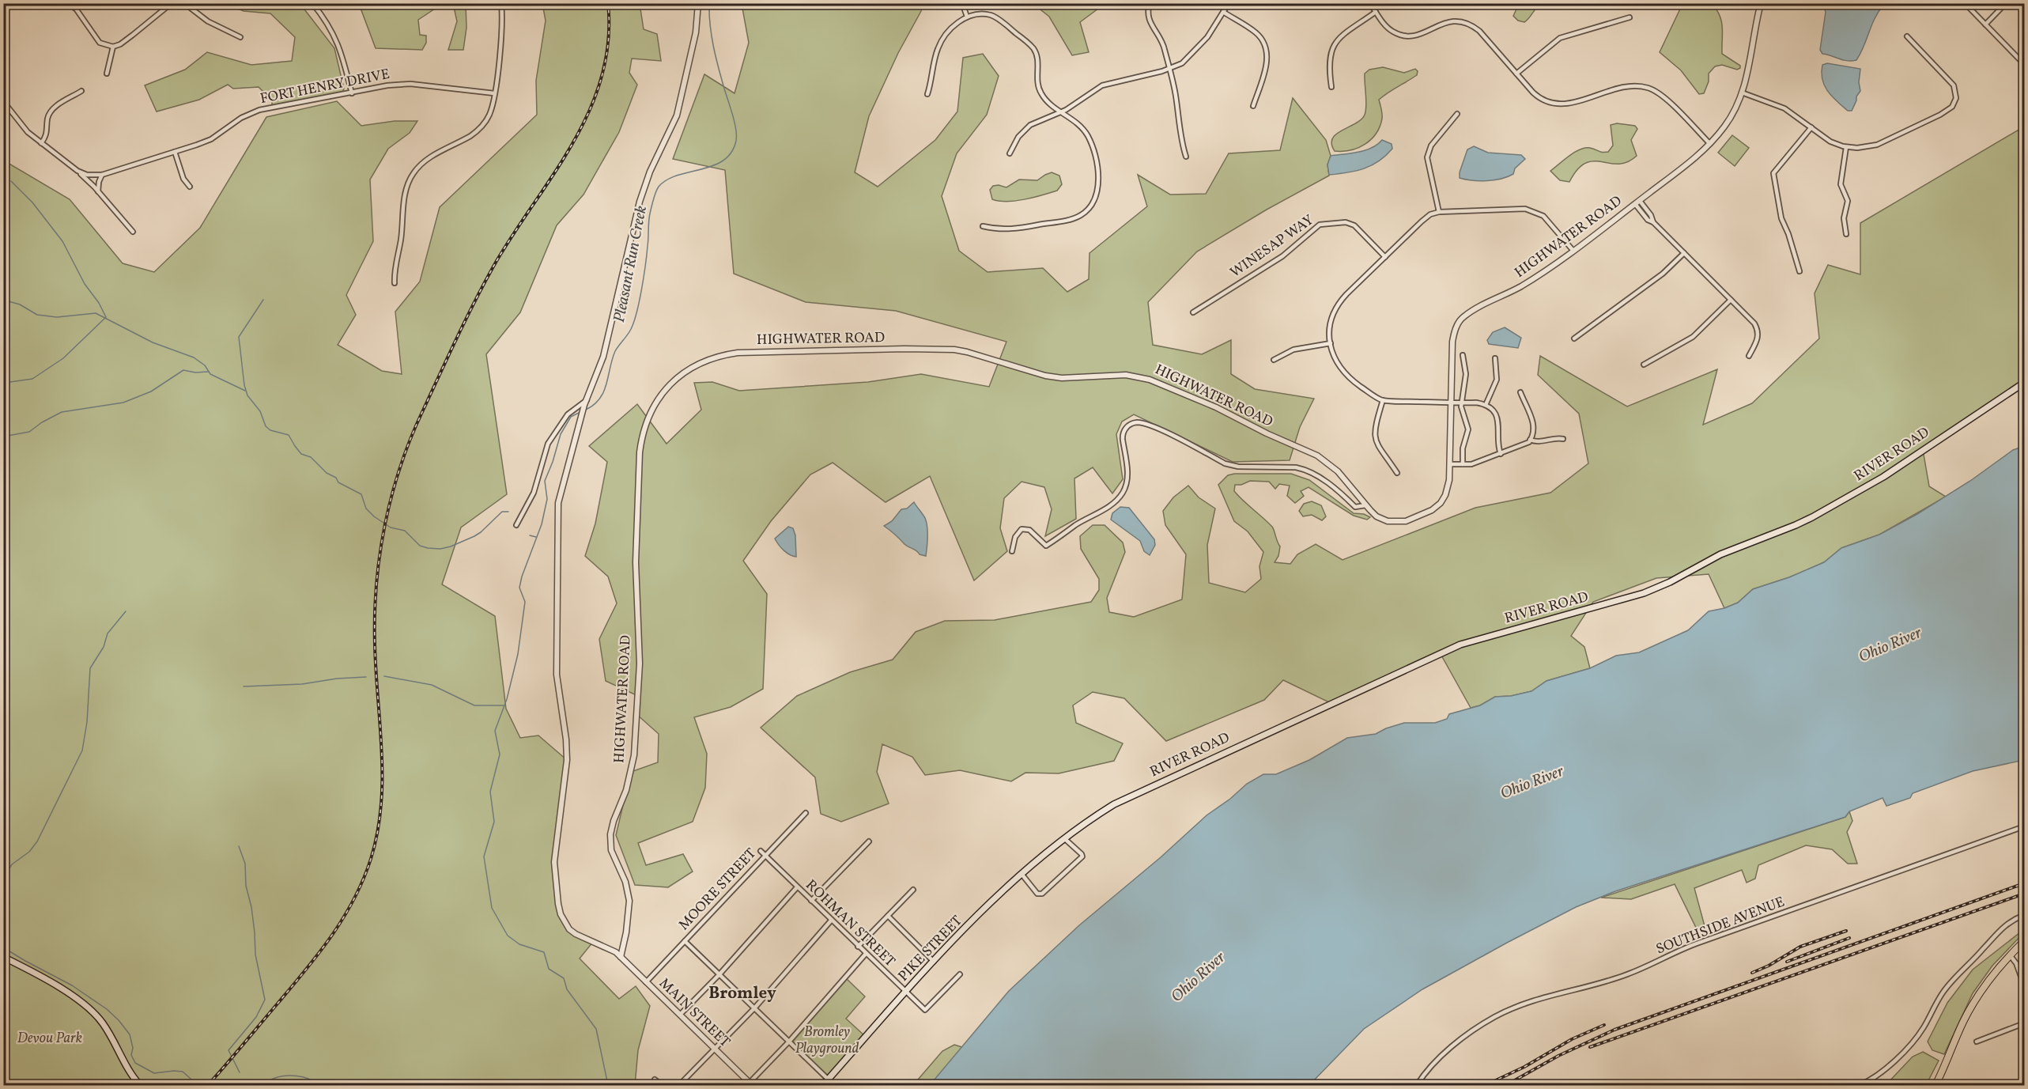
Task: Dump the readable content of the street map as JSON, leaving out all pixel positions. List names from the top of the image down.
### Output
{
  "streets": {
    "main road": ["RIVER ROAD", "PIKE STREET"],
    "street": [
      "FORT HENRY DRIVE",
      "HIGHWATER ROAD",
      "WINESAP WAY",
      "MOORE STREET",
      "ROHMAN STREET",
      "SOUTHSIDE AVENUE",
      "MAIN STREET"
    ]
  },
  "crossings": [
    ["HIGHWATER ROAD", "MAIN STREET"],
    ["RIVER ROAD", "PIKE STREET"],
    ["MOORE STREET", "ROHMAN STREET"],
    ["MOORE STREET", "MAIN STREET"],
    ["ROHMAN STREET", "PIKE STREET"]
  ],
  "districts": ["Bromley"],
  "water": ["Pleasant Run Creek", "Ohio River"],
  "parks": ["Bromley Playground", "Devou Park"]
}
